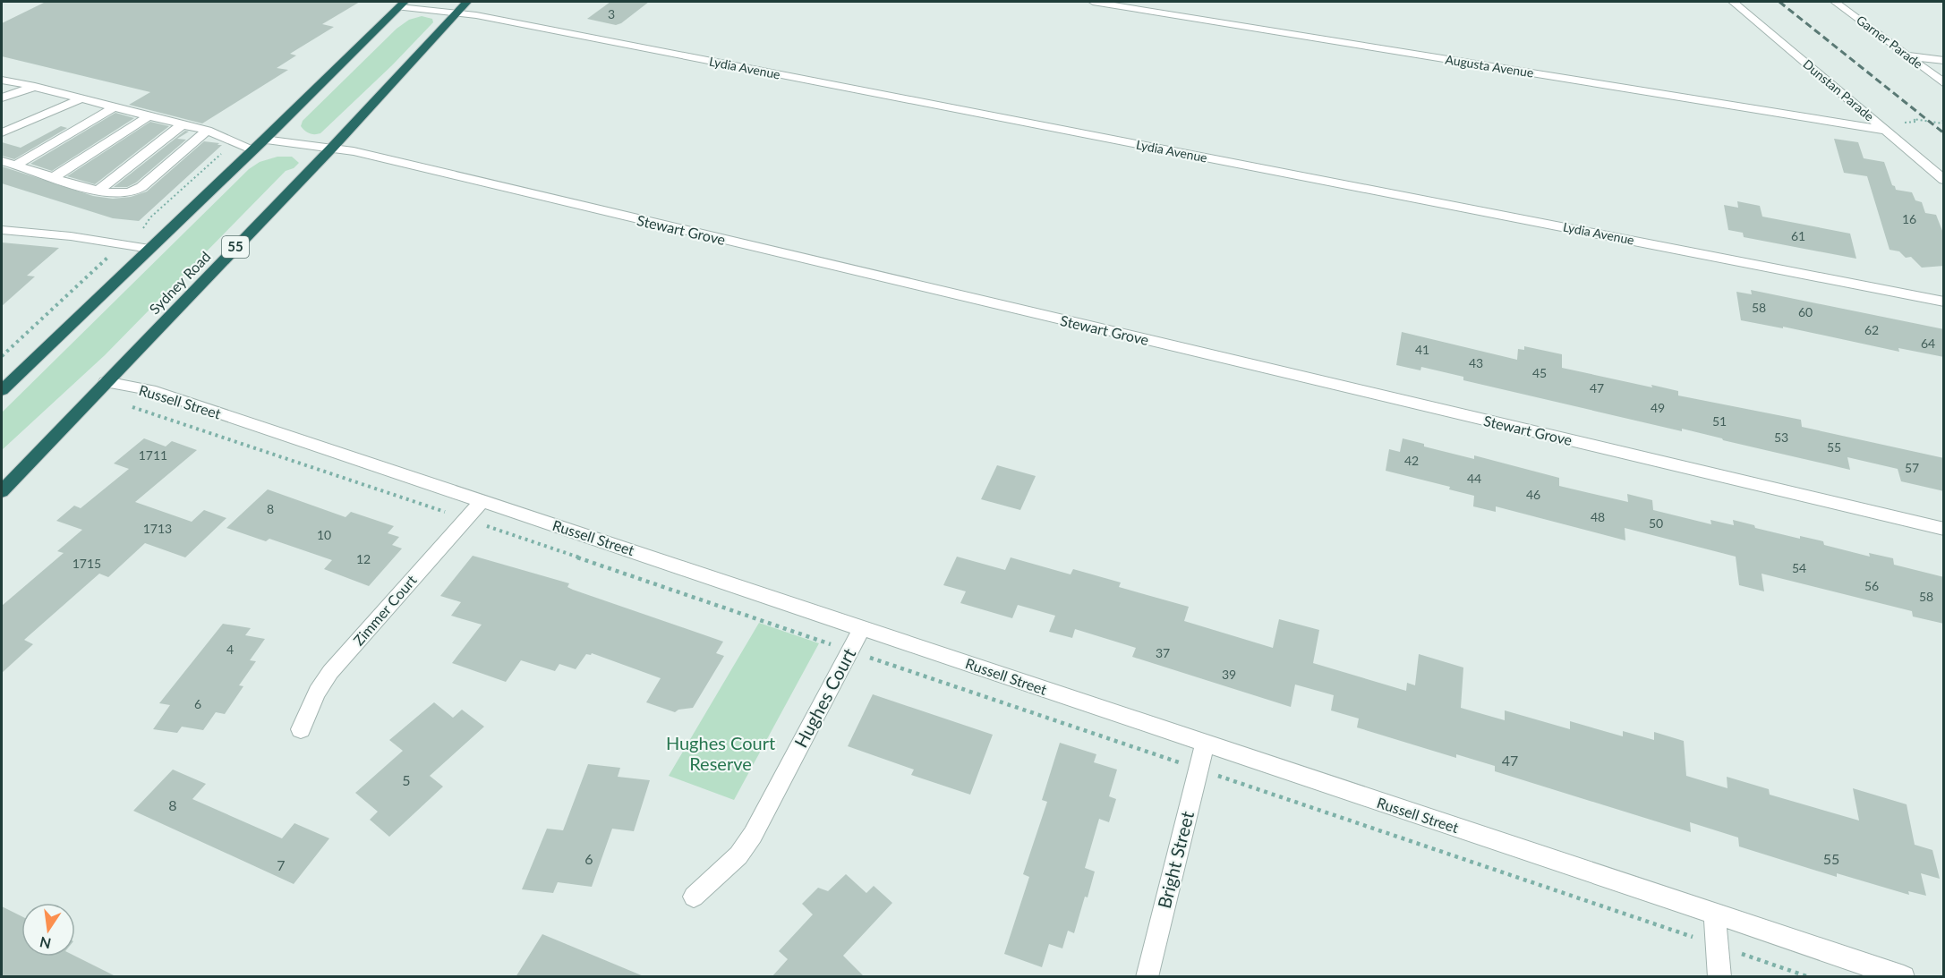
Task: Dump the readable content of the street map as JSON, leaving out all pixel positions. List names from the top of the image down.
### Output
{
  "streets": {
    "highway": ["55", "Sydney Road"],
    "street": [
      "Garner Parade",
      "Augusta Avenue",
      "Lydia Avenue",
      "Dunstan Parade",
      "Stewart Grove",
      "Russell Street",
      "Zimmer Court",
      "Hughes Court",
      "Bright Street"
    ]
  },
  "crossings": [
    ["Augusta Avenue", "Dunstan Parade"],
    ["Lydia Avenue", "Sydney Road"],
    ["Stewart Grove", "Sydney Road"],
    ["Sydney Road", "Russell Street"],
    ["Russell Street", "Zimmer Court"],
    ["Russell Street", "Hughes Court"],
    ["Russell Street", "Bright Street"]
  ],
  "parks": ["Hughes Court Reserve"],
  "house_numbers": [
    "3",
    "16",
    "61",
    "58",
    "60",
    "62",
    "64",
    "41",
    "43",
    "45",
    "47",
    "49",
    "51",
    "53",
    "55",
    "1711",
    "42",
    "57",
    "44",
    "46",
    "8",
    "48",
    "50",
    "1713",
    "10",
    "12",
    "1715",
    "54",
    "56",
    "58",
    "4",
    "37",
    "39",
    "6",
    "47",
    "5",
    "8",
    "6",
    "55",
    "7"
  ],
  "north": "bottom"
}
